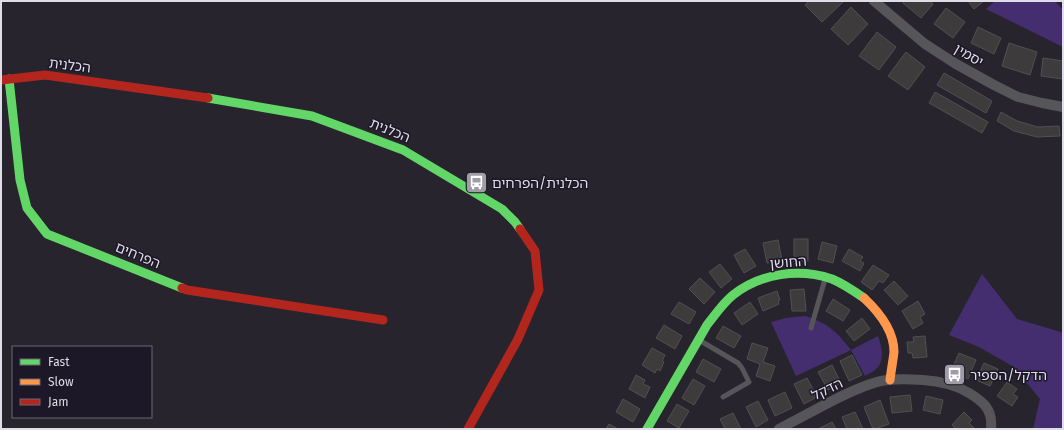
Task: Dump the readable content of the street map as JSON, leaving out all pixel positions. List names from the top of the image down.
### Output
{
  "streets": {
    "street": [
      "יסמין",
      "הכלנית",
      "הפרחים",
      "החושן",
      "הדקל"
    ]
  },
  "crossings": [
    ["הכלנית", "הפרחים"],
    ["החושן", "הדקל"]
  ],
  "places": {
    "bus stop": ["הכלנית/הפרחים", "הדקל/הספיר"]
  },
  "legend": ["Fast", "Slow", "Jam"]
}
